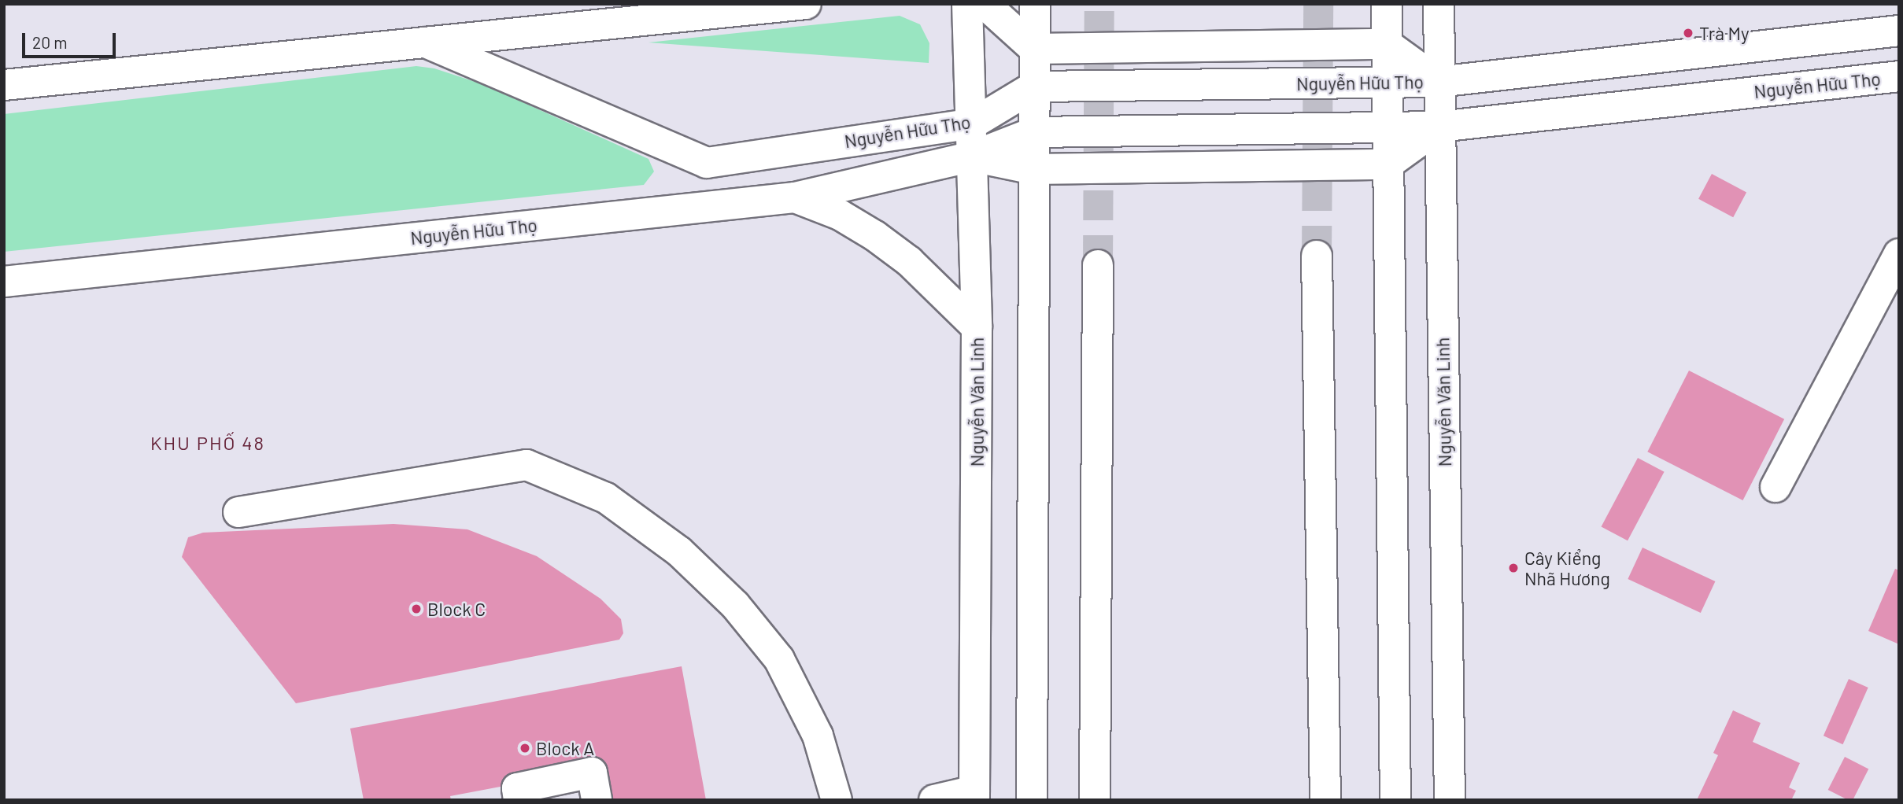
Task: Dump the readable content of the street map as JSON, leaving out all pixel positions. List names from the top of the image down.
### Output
{
  "streets": {
    "main road": ["Nguyễn Hữu Thọ", "Nguyễn Văn Linh"]
  },
  "crossings": [
    ["Nguyễn Hữu Thọ", "Nguyễn Văn Linh"]
  ],
  "districts": ["KHU PHỐ 48"],
  "places": [
    "Trà My",
    "Cây Kiểng Nhã Hương",
    "Block C",
    "Block A"
  ],
  "scale_bar": "20 m"
}
